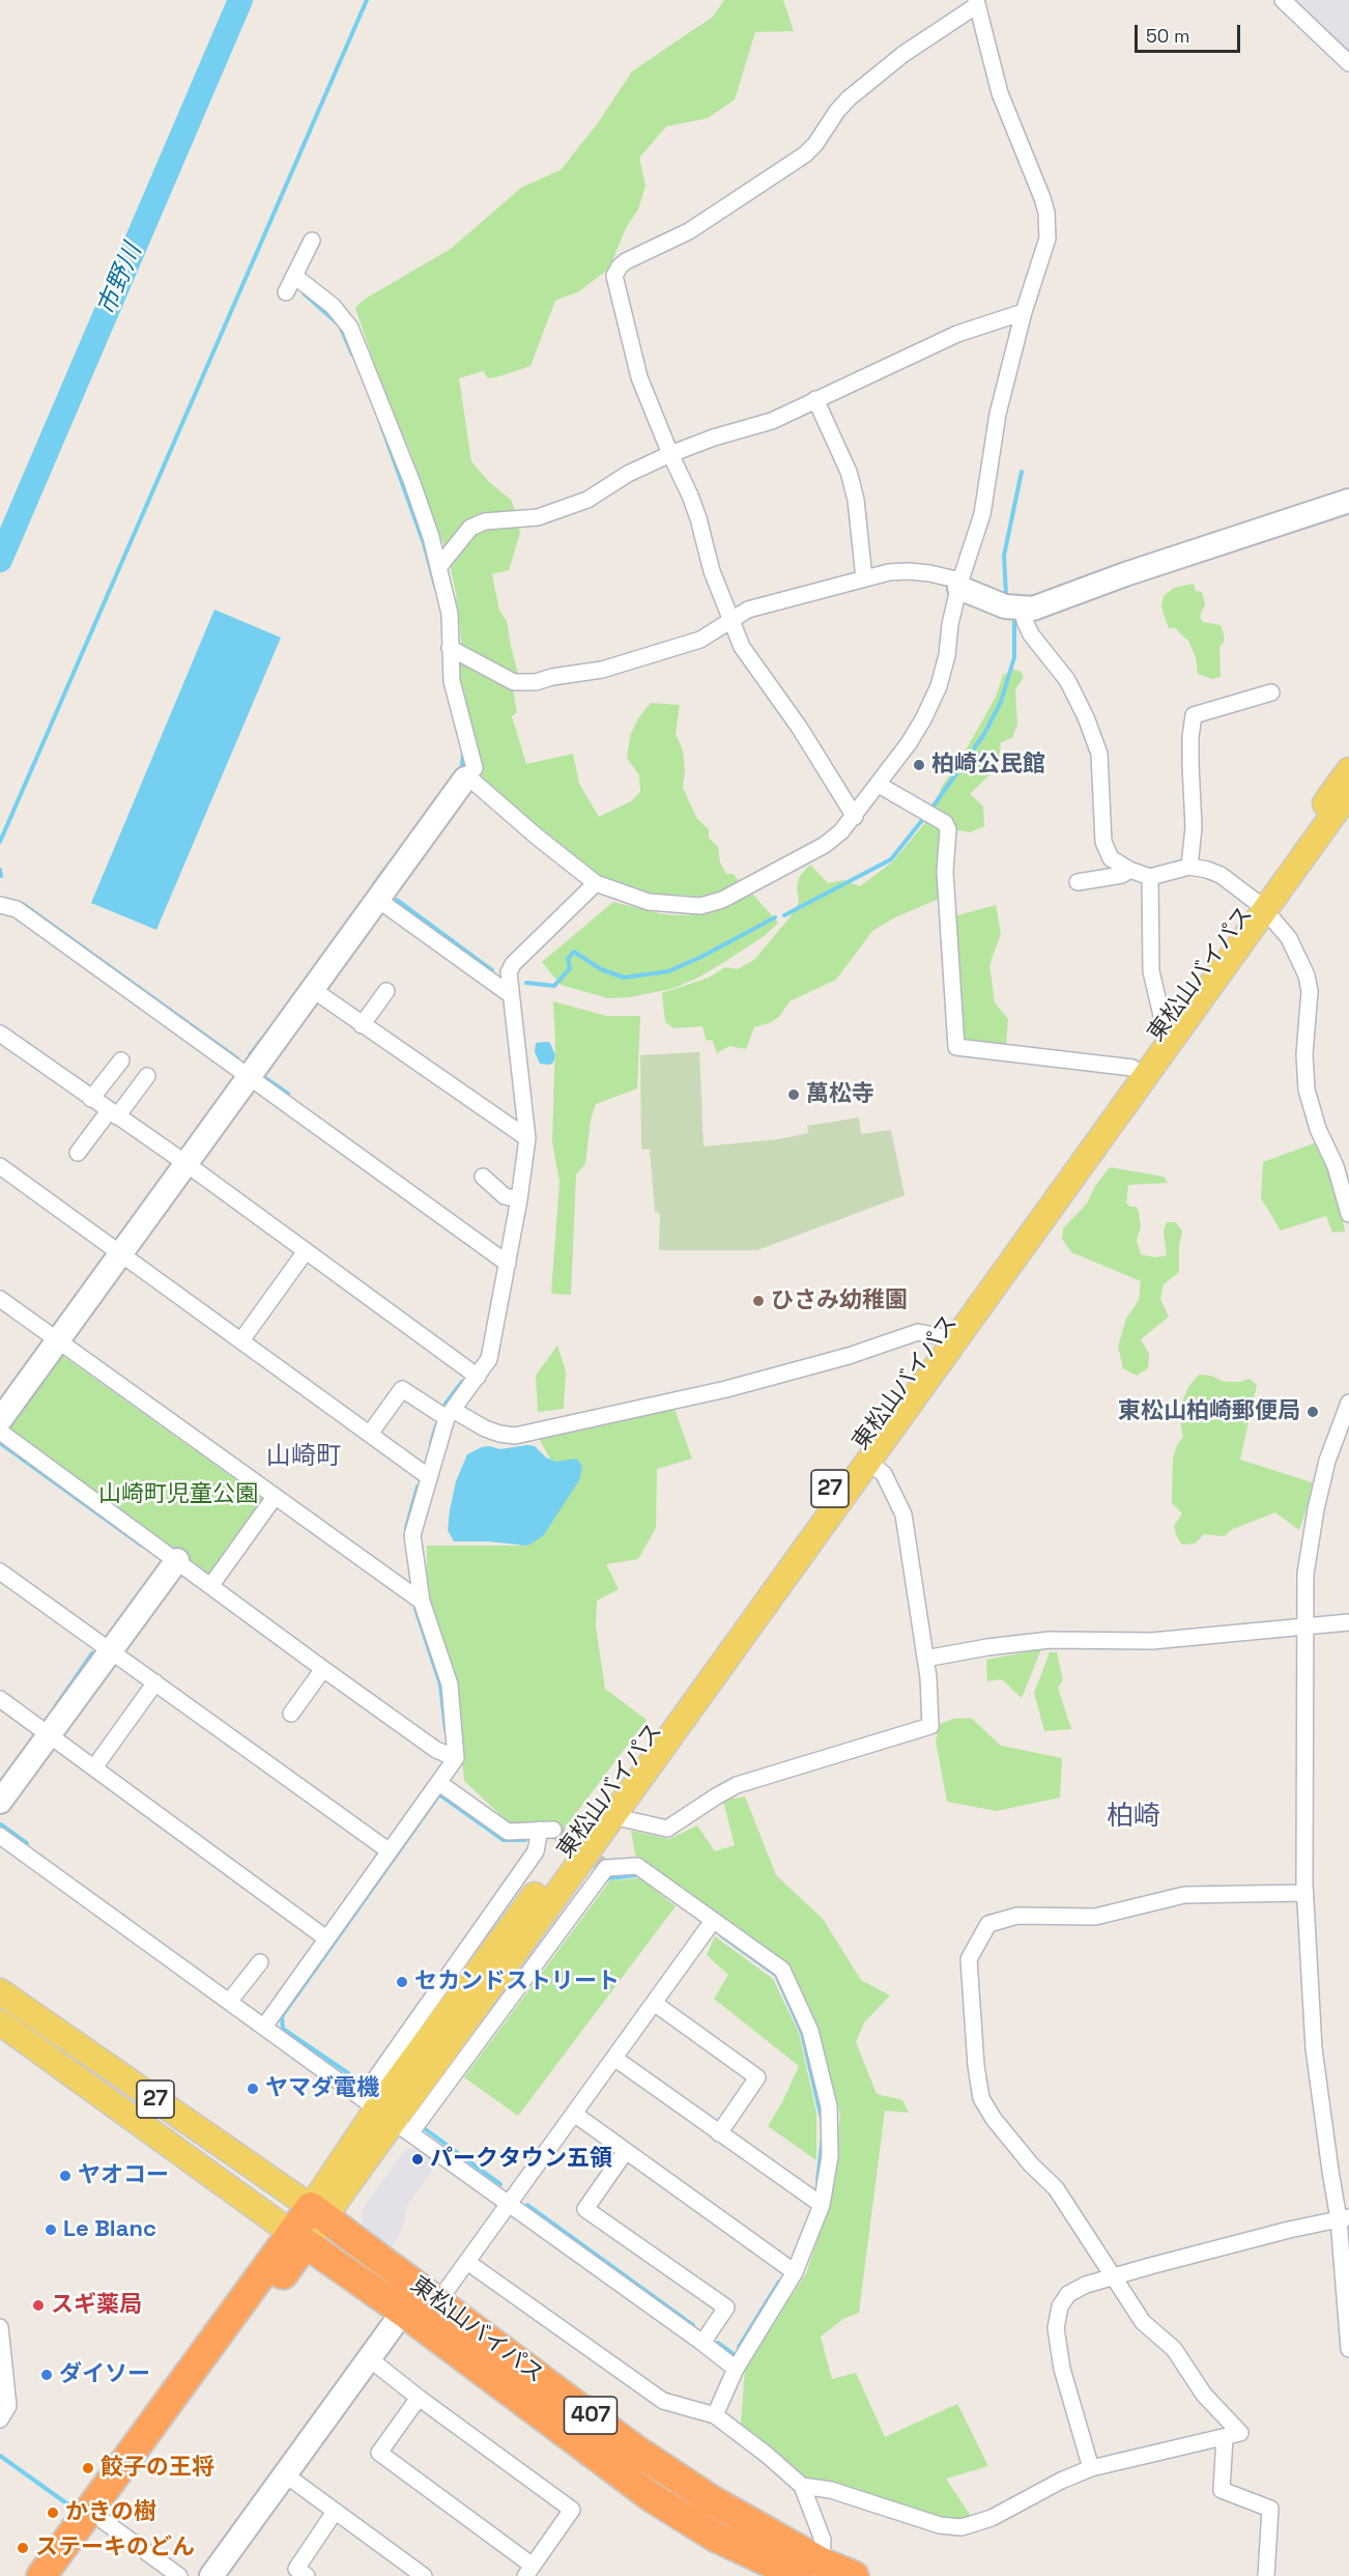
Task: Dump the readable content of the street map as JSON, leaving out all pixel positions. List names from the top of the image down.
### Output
{
  "streets": {
    "highway": ["東松山バイパス", "407"],
    "main road": ["27"]
  },
  "crossings": [
    ["東松山バイパス", "27"]
  ],
  "districts": ["山崎町", "柏崎"],
  "water": ["市野川"],
  "parks": ["山崎町児童公園"],
  "places": [
    "柏崎公民館",
    "萬松寺",
    "ひさみ幼稚園",
    "東松山柏崎郵便局",
    "セカンドストリート",
    "ヤマダ電機",
    "パークタウン五領",
    "ヤオコー",
    "Le Blanc",
    "スギ薬局",
    "ダイソー",
    "餃子の王将",
    "かきの樹",
    "ステーキのどん"
  ],
  "scale_bar": "50 m"
}
